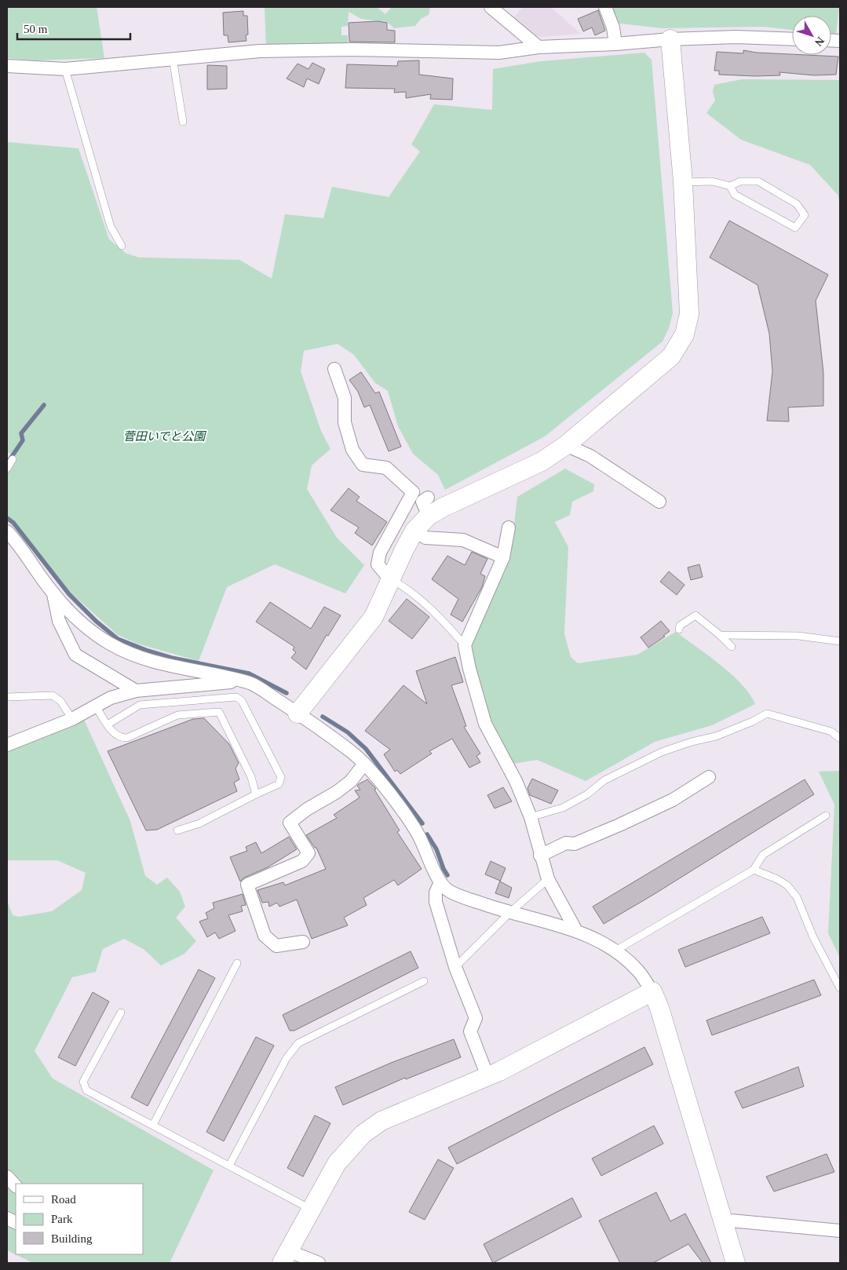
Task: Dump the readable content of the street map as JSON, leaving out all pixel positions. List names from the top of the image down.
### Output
{
  "parks": ["菅田いでと公園"],
  "legend": ["Road", "Park", "Building"],
  "scale_bar": "50 m",
  "north": "bottom right"
}
